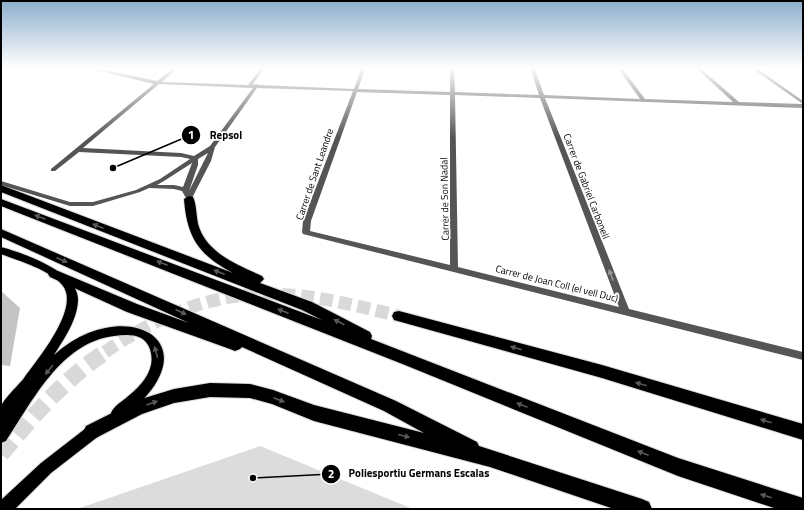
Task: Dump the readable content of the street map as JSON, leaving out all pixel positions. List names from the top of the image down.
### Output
{
  "streets": {
    "street": [
      "Carrer de Sant Leandre",
      "Carrer de Gabriel Carbonell",
      "Carrer de Son Nadal",
      "Carrer de Joan Coll (el vell Duc)"
    ]
  },
  "crossings": [
    ["Carrer de Sant Leandre", "Carrer de Joan Coll (el vell Duc)"],
    ["Carrer de Gabriel Carbonell", "Carrer de Joan Coll (el vell Duc)"],
    ["Carrer de Son Nadal", "Carrer de Joan Coll (el vell Duc)"]
  ],
  "one_way": ["Carrer de Gabriel Carbonell"],
  "places": ["Repsol", "Poliesportiu Germans Escalas"]
}
